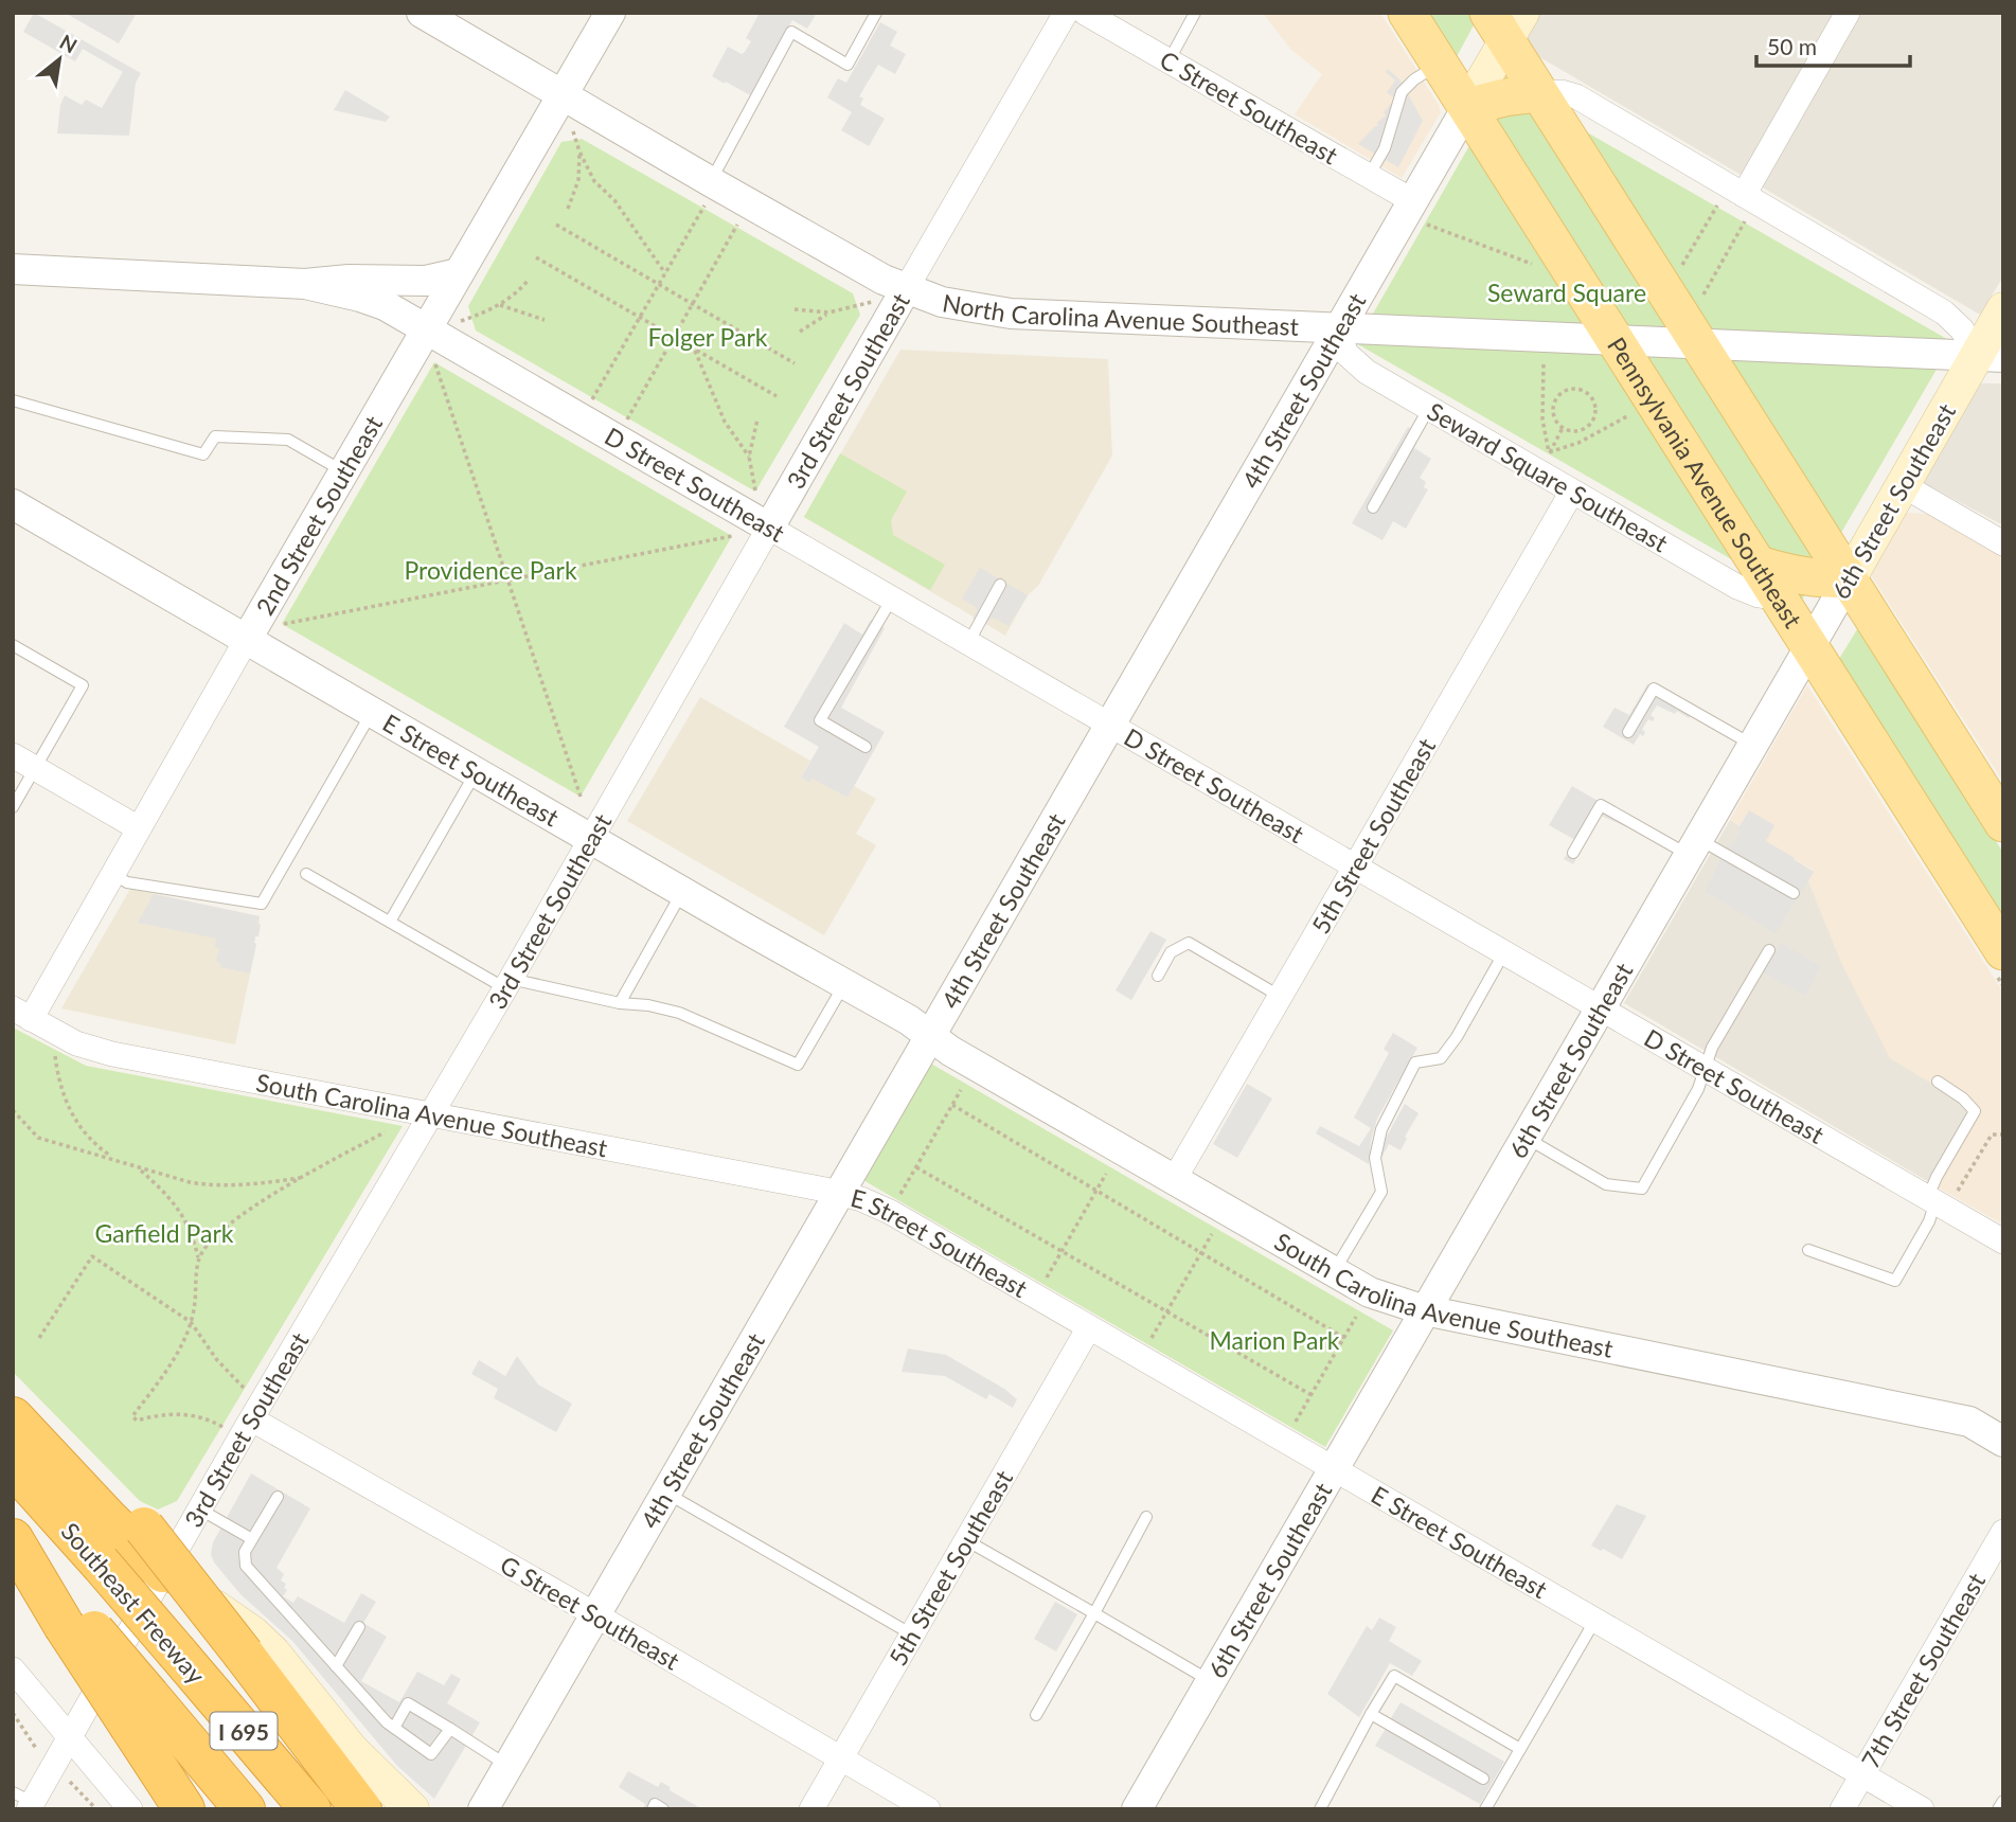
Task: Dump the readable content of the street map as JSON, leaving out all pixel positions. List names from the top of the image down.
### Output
{
  "streets": {
    "highway": ["Southeast Freeway", "I 695"],
    "main road": ["4th Street Southeast", "Pennsylvania Avenue Southeast", "6th Street Southeast"],
    "street": [
      "C Street Southeast",
      "North Carolina Avenue Southeast",
      "3rd Street Southeast",
      "Seward Square Southeast",
      "D Street Southeast",
      "2nd Street Southeast",
      "E Street Southeast",
      "5th Street Southeast",
      "South Carolina Avenue Southeast",
      "G Street Southeast",
      "7th Street Southeast"
    ]
  },
  "crossings": [
    ["C Street Southeast", "4th Street Southeast"],
    ["North Carolina Avenue Southeast", "3rd Street Southeast"],
    ["North Carolina Avenue Southeast", "4th Street Southeast"],
    ["North Carolina Avenue Southeast", "Seward Square Southeast"],
    ["North Carolina Avenue Southeast", "Pennsylvania Avenue Southeast"],
    ["North Carolina Avenue Southeast", "6th Street Southeast"],
    ["3rd Street Southeast", "D Street Southeast"],
    ["3rd Street Southeast", "E Street Southeast"],
    ["3rd Street Southeast", "South Carolina Avenue Southeast"],
    ["3rd Street Southeast", "G Street Southeast"],
    ["4th Street Southeast", "Seward Square Southeast"],
    ["4th Street Southeast", "Pennsylvania Avenue Southeast"],
    ["4th Street Southeast", "D Street Southeast"],
    ["4th Street Southeast", "E Street Southeast"],
    ["4th Street Southeast", "South Carolina Avenue Southeast"],
    ["4th Street Southeast", "G Street Southeast"],
    ["Seward Square Southeast", "Pennsylvania Avenue Southeast"],
    ["Seward Square Southeast", "5th Street Southeast"],
    ["Pennsylvania Avenue Southeast", "6th Street Southeast"],
    ["D Street Southeast", "6th Street Southeast"],
    ["D Street Southeast", "2nd Street Southeast"],
    ["D Street Southeast", "5th Street Southeast"],
    ["6th Street Southeast", "E Street Southeast"],
    ["6th Street Southeast", "South Carolina Avenue Southeast"],
    ["2nd Street Southeast", "E Street Southeast"],
    ["2nd Street Southeast", "South Carolina Avenue Southeast"],
    ["E Street Southeast", "5th Street Southeast"],
    ["E Street Southeast", "South Carolina Avenue Southeast"],
    ["E Street Southeast", "7th Street Southeast"],
    ["5th Street Southeast", "South Carolina Avenue Southeast"],
    ["5th Street Southeast", "G Street Southeast"]
  ],
  "parks": [
    "Seward Square",
    "Folger Park",
    "Providence Park",
    "Garfield Park",
    "Marion Park"
  ],
  "scale_bar": "50 m",
  "north": "top right"
}
